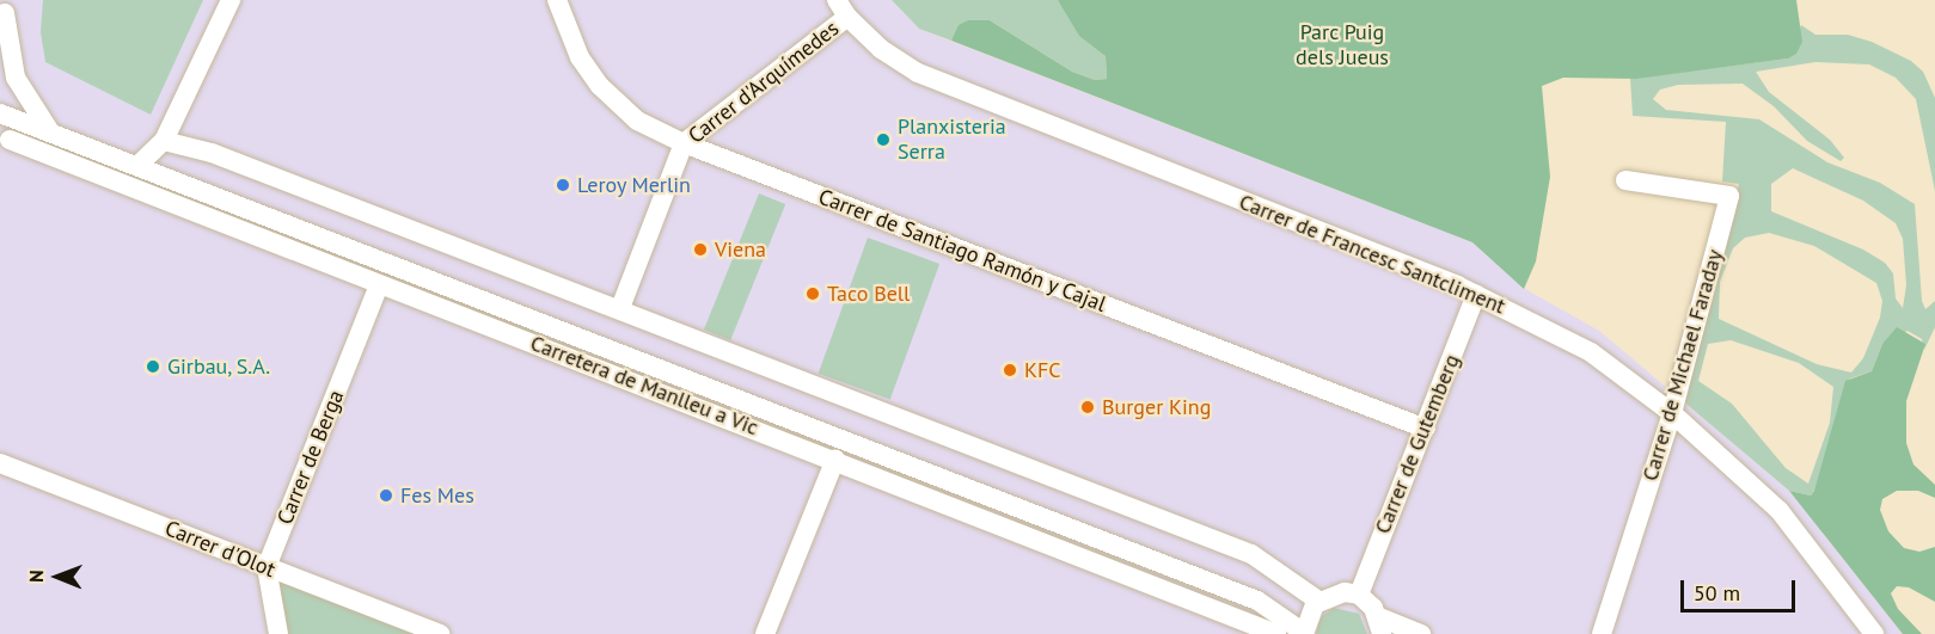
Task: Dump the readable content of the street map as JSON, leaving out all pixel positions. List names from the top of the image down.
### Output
{
  "streets": {
    "street": [
      "Carrer d'Arquímedes",
      "Carrer de Santiago Ramón y Cajal",
      "Carrer de Francesc Santcliment",
      "Carrer de Michael Faraday",
      "Carretera de Manlleu a Vic",
      "Carrer de Gutemberg",
      "Carrer de Berga",
      "Carrer d'Olot"
    ]
  },
  "crossings": [
    ["Carrer d'Arquímedes", "Carrer de Santiago Ramón y Cajal"],
    ["Carrer d'Arquímedes", "Carrer de Francesc Santcliment"],
    ["Carrer de Santiago Ramón y Cajal", "Carrer de Gutemberg"],
    ["Carrer de Francesc Santcliment", "Carrer de Michael Faraday"],
    ["Carrer de Francesc Santcliment", "Carrer de Gutemberg"],
    ["Carretera de Manlleu a Vic", "Carrer de Gutemberg"],
    ["Carretera de Manlleu a Vic", "Carrer de Berga"],
    ["Carrer de Berga", "Carrer d'Olot"]
  ],
  "parks": ["Parc Puig dels Jueus"],
  "places": [
    "Planxisteria Serra",
    "Leroy Merlin",
    "Viena",
    "Taco Bell",
    "Girbau, S.A.",
    "KFC",
    "Burger King",
    "Fes Mes"
  ],
  "scale_bar": "50 m",
  "north": "left"
}
